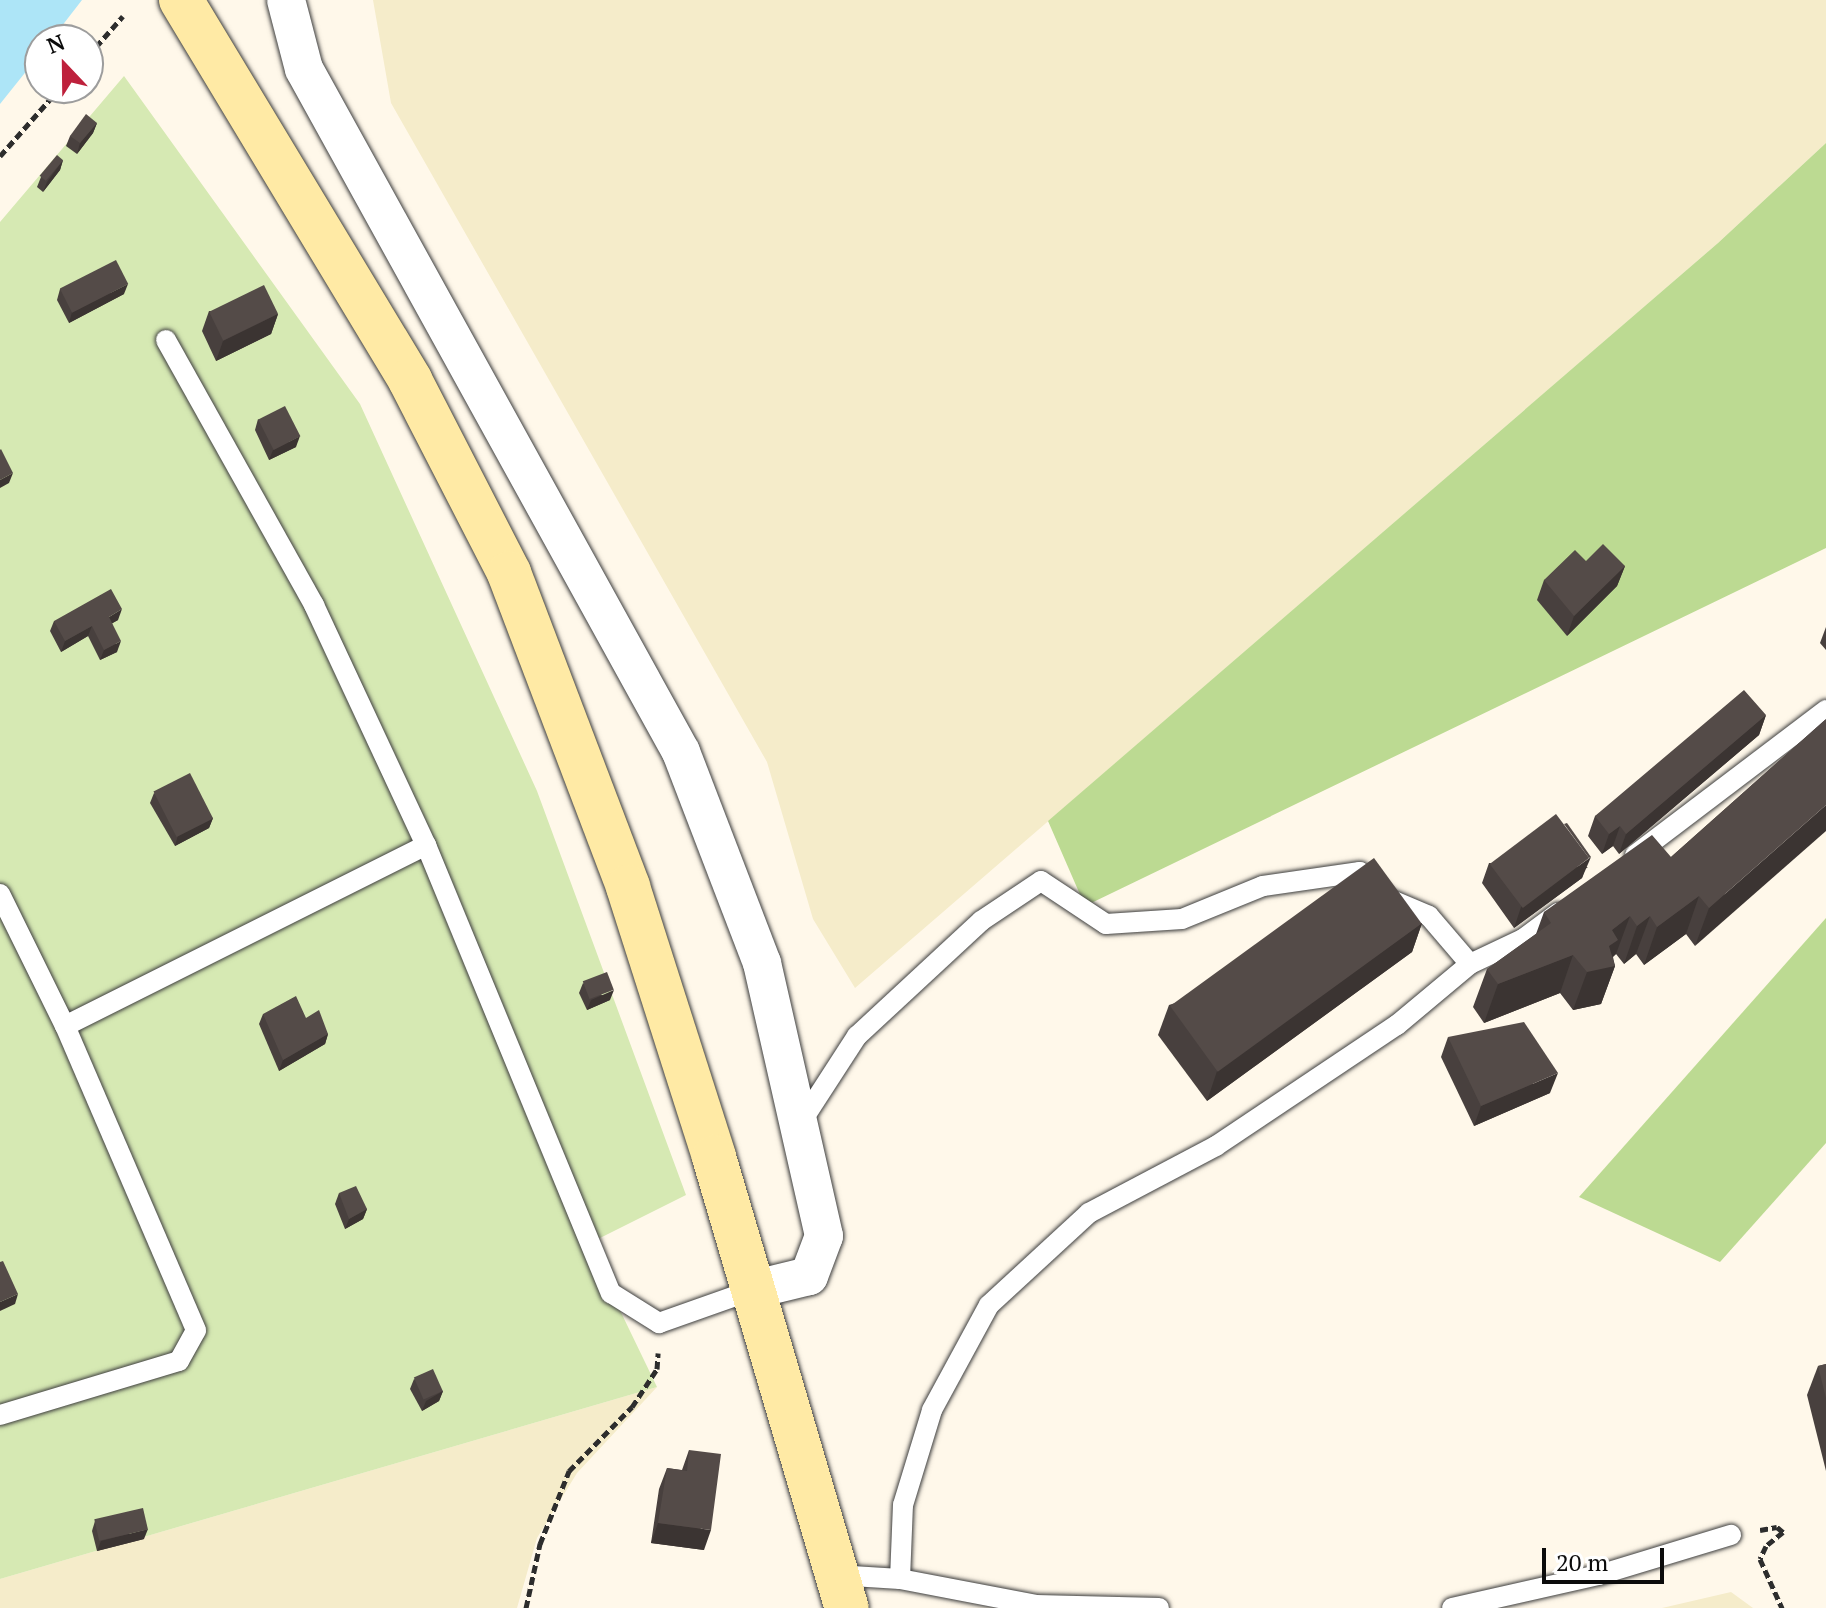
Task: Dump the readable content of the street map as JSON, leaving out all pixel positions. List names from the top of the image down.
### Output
{
  "scale_bar": "20 m",
  "north": "top"
}
